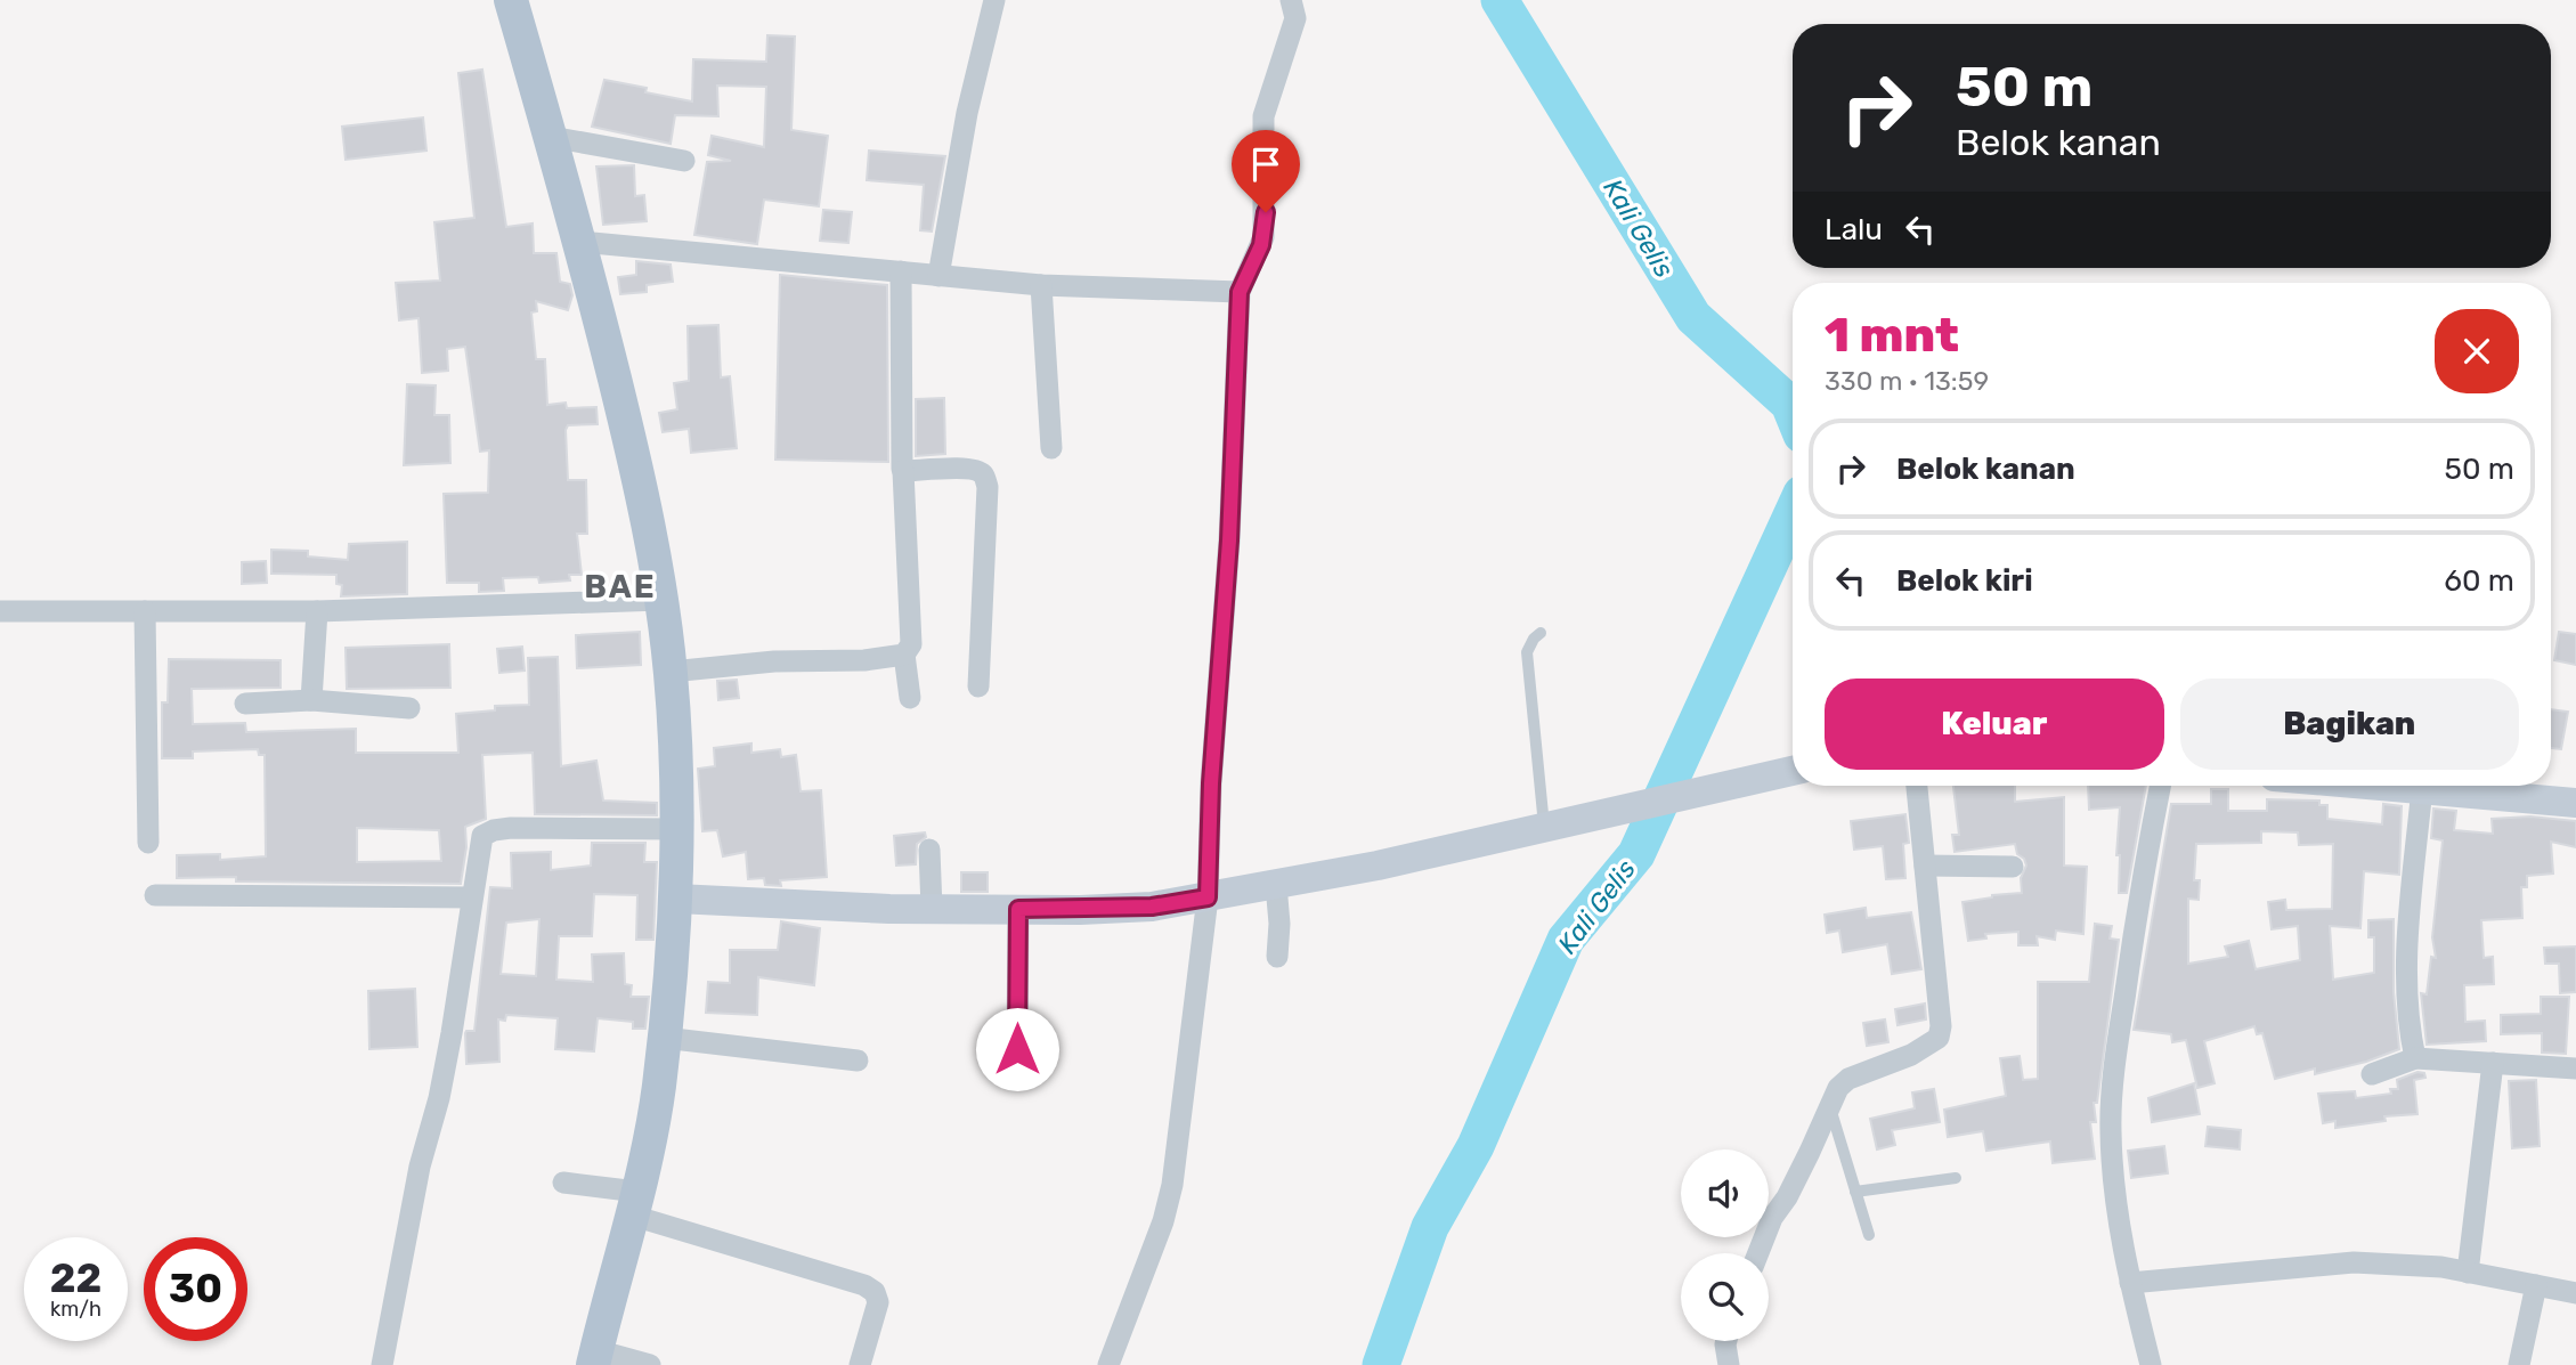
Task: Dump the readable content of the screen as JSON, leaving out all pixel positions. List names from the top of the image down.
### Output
{
  "districts": ["BAE"],
  "water": ["Kali Gelis"],
  "page": {
    "turn": ["50 m", "Belok kanan"],
    "then": "Lalu",
    "heading": ["1 mnt", "330 m · 13:59"],
    "list": [
      {
        "name": "Belok kanan",
        "value": "50 m"
      },
      {
        "name": "Belok kiri",
        "value": "60 m"
      }
    ],
    "buttons": ["Keluar", "Bagikan"],
    "speed": "22 km/h",
    "limit": "30"
  }
}
